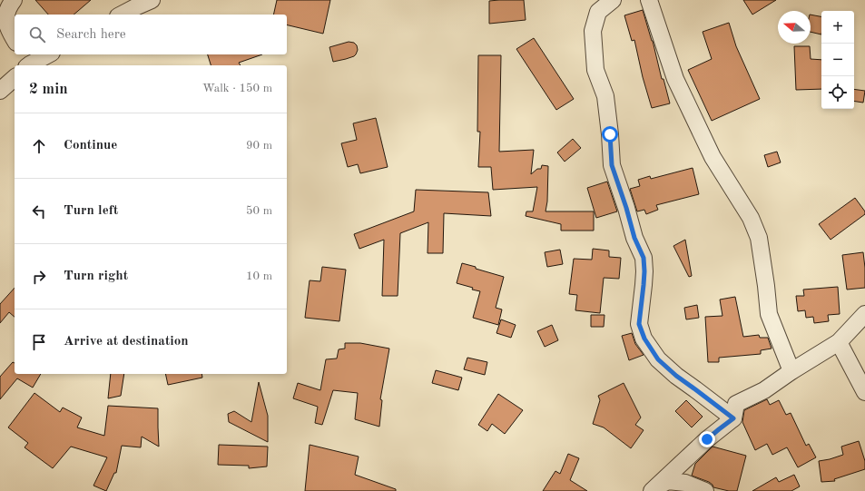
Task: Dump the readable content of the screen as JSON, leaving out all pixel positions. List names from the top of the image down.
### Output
{
  "north": "left",
  "page": {
    "map_buttons": ["+", "−"],
    "search": "Search here",
    "heading": ["2 min", "Walk · 150 m"],
    "list": [
      ["Continue", "90 m"],
      ["Turn left", "50 m"],
      ["Turn right", "10 m"],
      "Arrive at destination"
    ]
  }
}
